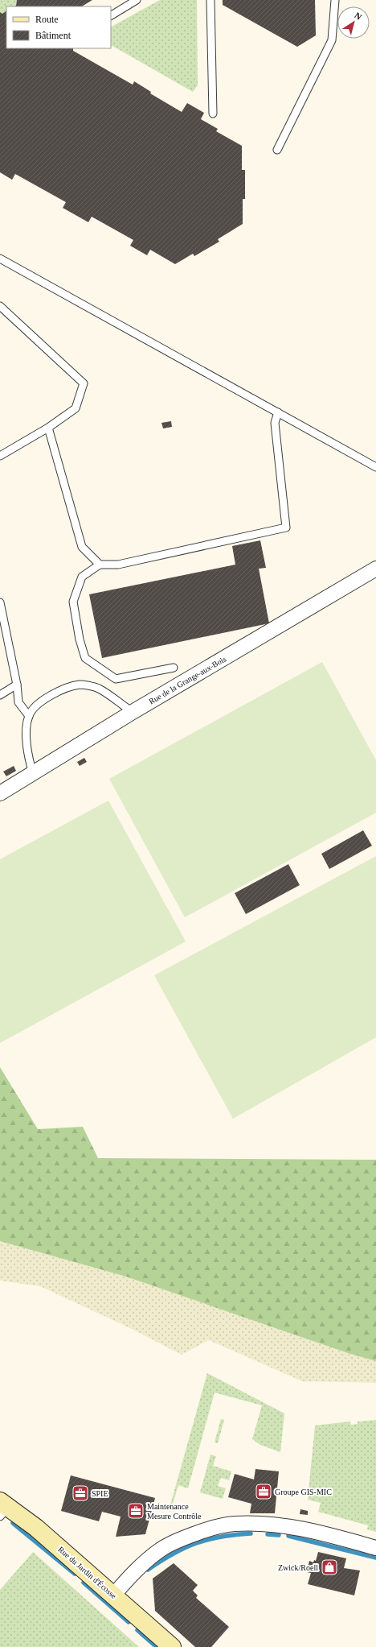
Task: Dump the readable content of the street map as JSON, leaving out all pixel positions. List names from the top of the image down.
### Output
{
  "streets": {
    "street": ["Rue de la Grange-aux-Bois", "Rue du Jardin d'Écosse"]
  },
  "places": {
    "office": ["Groupe GIS-MIC", "SPIE", "Maintenance Mesure Contrôle"],
    "shop": ["Zwick/Roell"]
  },
  "legend": ["Route", "Bâtiment"],
  "north": "top right"
}
